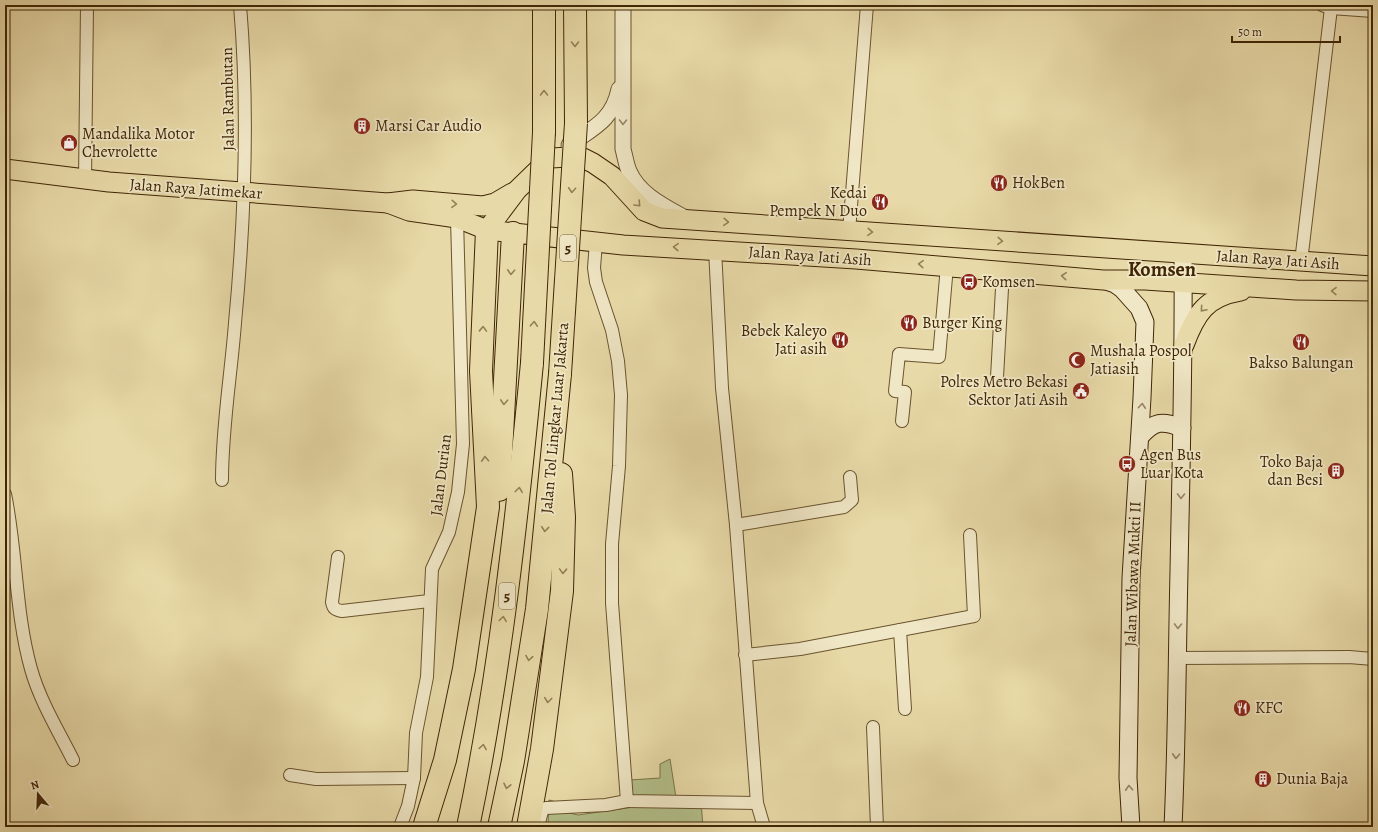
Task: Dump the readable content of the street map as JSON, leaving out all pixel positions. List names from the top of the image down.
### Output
{
  "streets": {
    "highway": ["5", "Jalan Tol Lingkar Luar Jakarta"],
    "main road": ["Jalan Raya Jatimekar", "Jalan Raya Jati Asih", "Jalan Wibawa Mukti II"],
    "street": ["Jalan Rambutan", "Jalan Durian"]
  },
  "crossings": [
    ["Jalan Rambutan", "Jalan Raya Jatimekar"],
    ["Jalan Raya Jatimekar", "Jalan Raya Jati Asih"],
    ["Jalan Raya Jati Asih", "Jalan Durian"],
    ["Jalan Raya Jati Asih", "Jalan Wibawa Mukti II"]
  ],
  "districts": ["Komsen"],
  "places": {
    "building": ["Marsi Car Audio", "Toko Baja dan Besi", "Dunia Baja"],
    "shop": ["Mandalika Motor Chevrolette"],
    "restaurant": [
      "HokBen",
      "Kedai Pempek N Duo",
      "Burger King",
      "Bebek Kaleyo Jati asih",
      "Bakso Balungan",
      "KFC"
    ],
    "bus stop": ["Komsen", "Agen Bus Luar Kota"],
    "mosque": ["Mushala Pospol Jatiasih"],
    "public building": ["Polres Metro Bekasi Sektor Jati Asih"]
  },
  "scale_bar": "50 m",
  "north": "top"
}
